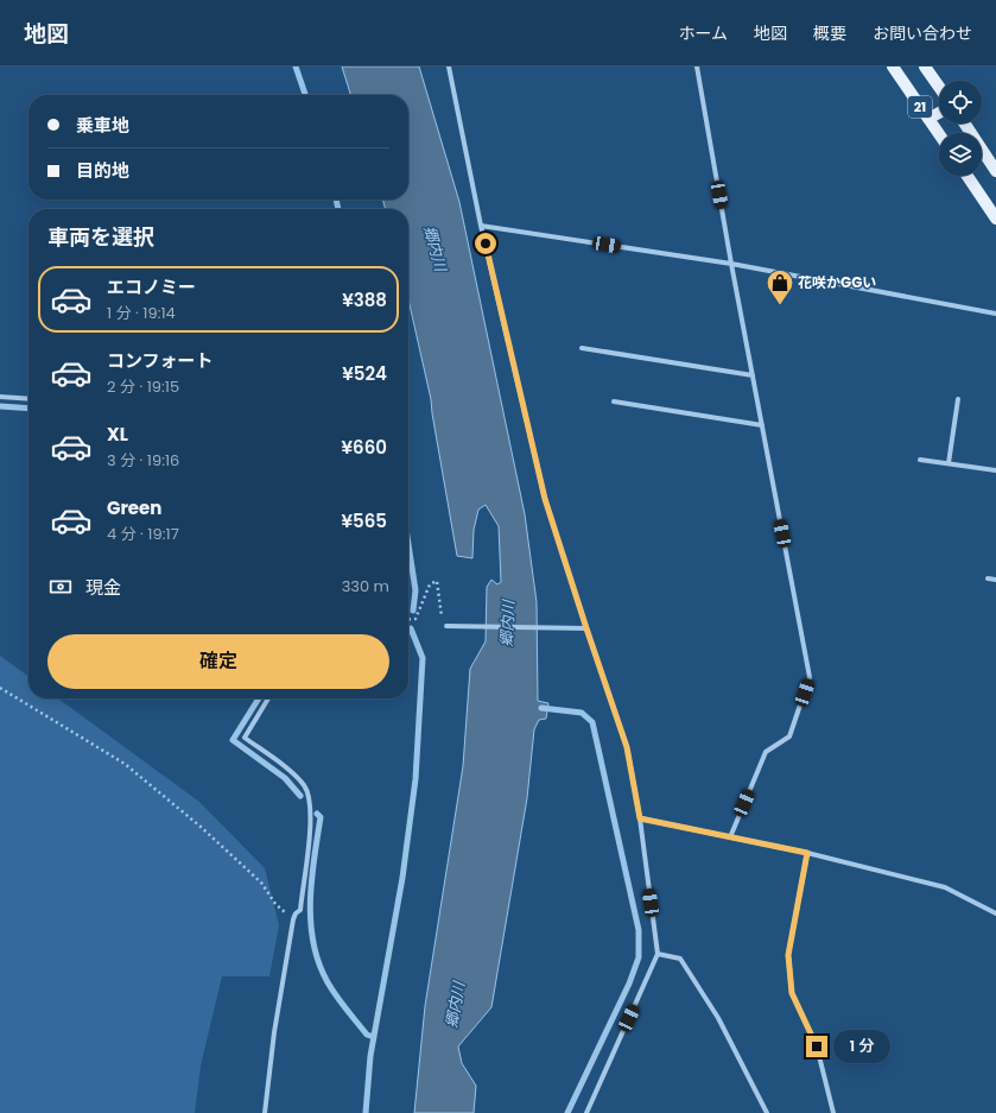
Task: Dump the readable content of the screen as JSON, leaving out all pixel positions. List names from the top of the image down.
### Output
{
  "streets": {
    "main road": ["21"]
  },
  "water": ["郷内川"],
  "places": {
    "shop": ["花咲かGGい"]
  },
  "page": {
    "header": "地図",
    "nav": [
      "ホーム",
      "地図",
      "概要",
      "お問い合わせ"
    ],
    "banner": ["乗車地", "目的地"],
    "heading": "車両を選択",
    "list": [
      {
        "name": "エコノミー",
        "note": "1 分 · 19:14",
        "value": "¥388"
      },
      {
        "name": "コンフォート",
        "note": "2 分 · 19:15",
        "value": "¥524"
      },
      {
        "name": "XL",
        "note": "3 分 · 19:16",
        "value": "¥660"
      },
      {
        "name": "Green",
        "note": "4 分 · 19:17",
        "value": "¥565"
      }
    ],
    "pay": ["現金", "330 m"],
    "buttons": "確定",
    "bubble": "1 分"
  }
}
